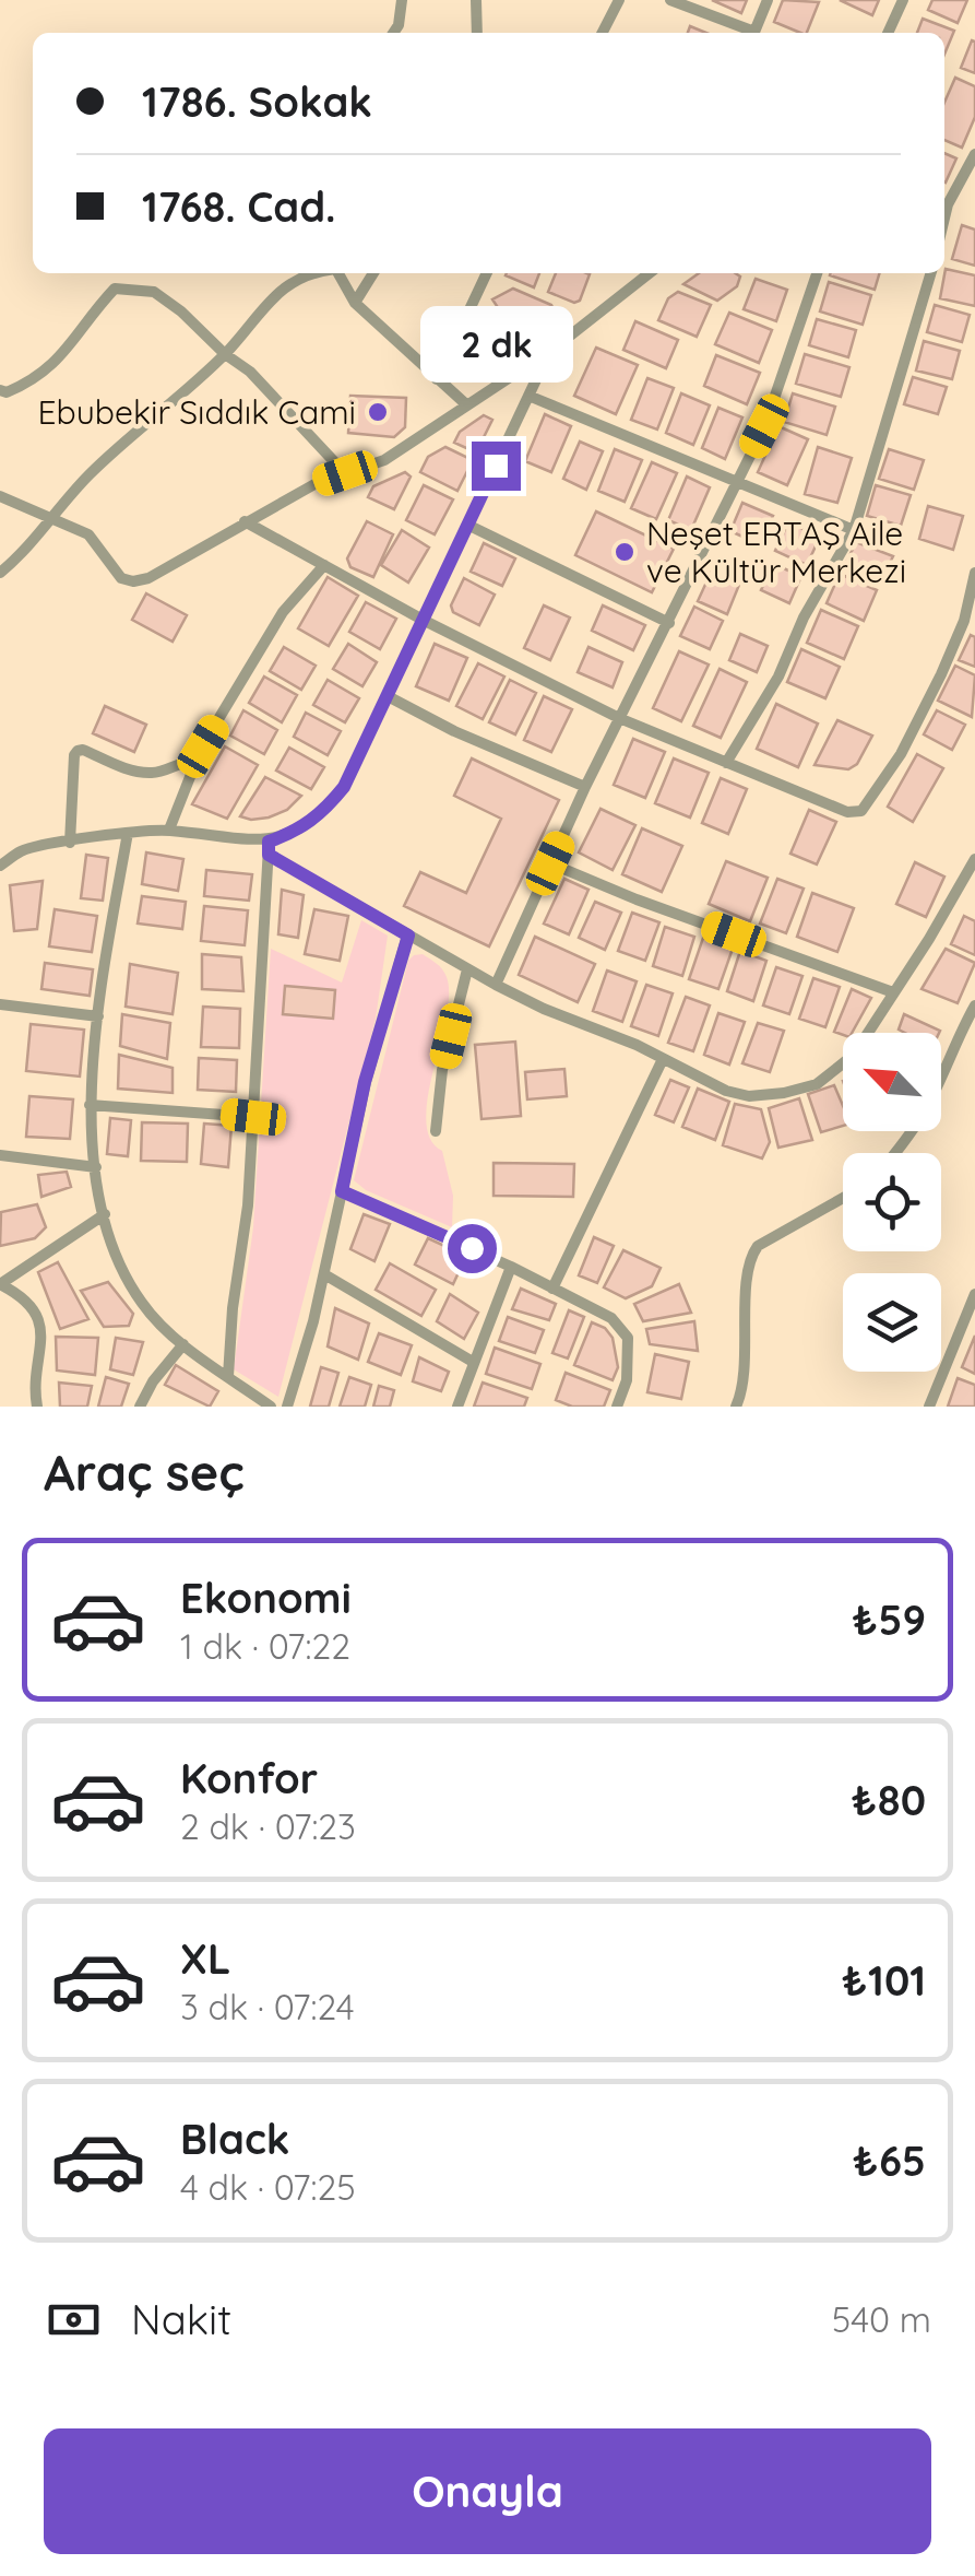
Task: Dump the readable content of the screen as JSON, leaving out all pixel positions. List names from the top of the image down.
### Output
{
  "places": ["Ebubekir Sıddık Cami", "Neşet ERTAŞ Aile ve Kültür Merkezi"],
  "north": "top left",
  "page": {
    "banner": ["1786. Sokak", "1768. Cad."],
    "bubble": "2 dk",
    "heading": "Araç seç",
    "list": [
      {
        "name": "Ekonomi",
        "note": "1 dk · 07:22",
        "value": "₺59"
      },
      {
        "name": "Konfor",
        "note": "2 dk · 07:23",
        "value": "₺80"
      },
      {
        "name": "XL",
        "note": "3 dk · 07:24",
        "value": "₺101"
      },
      {
        "name": "Black",
        "note": "4 dk · 07:25",
        "value": "₺65"
      }
    ],
    "pay": ["Nakit", "540 m"],
    "buttons": "Onayla"
  }
}
